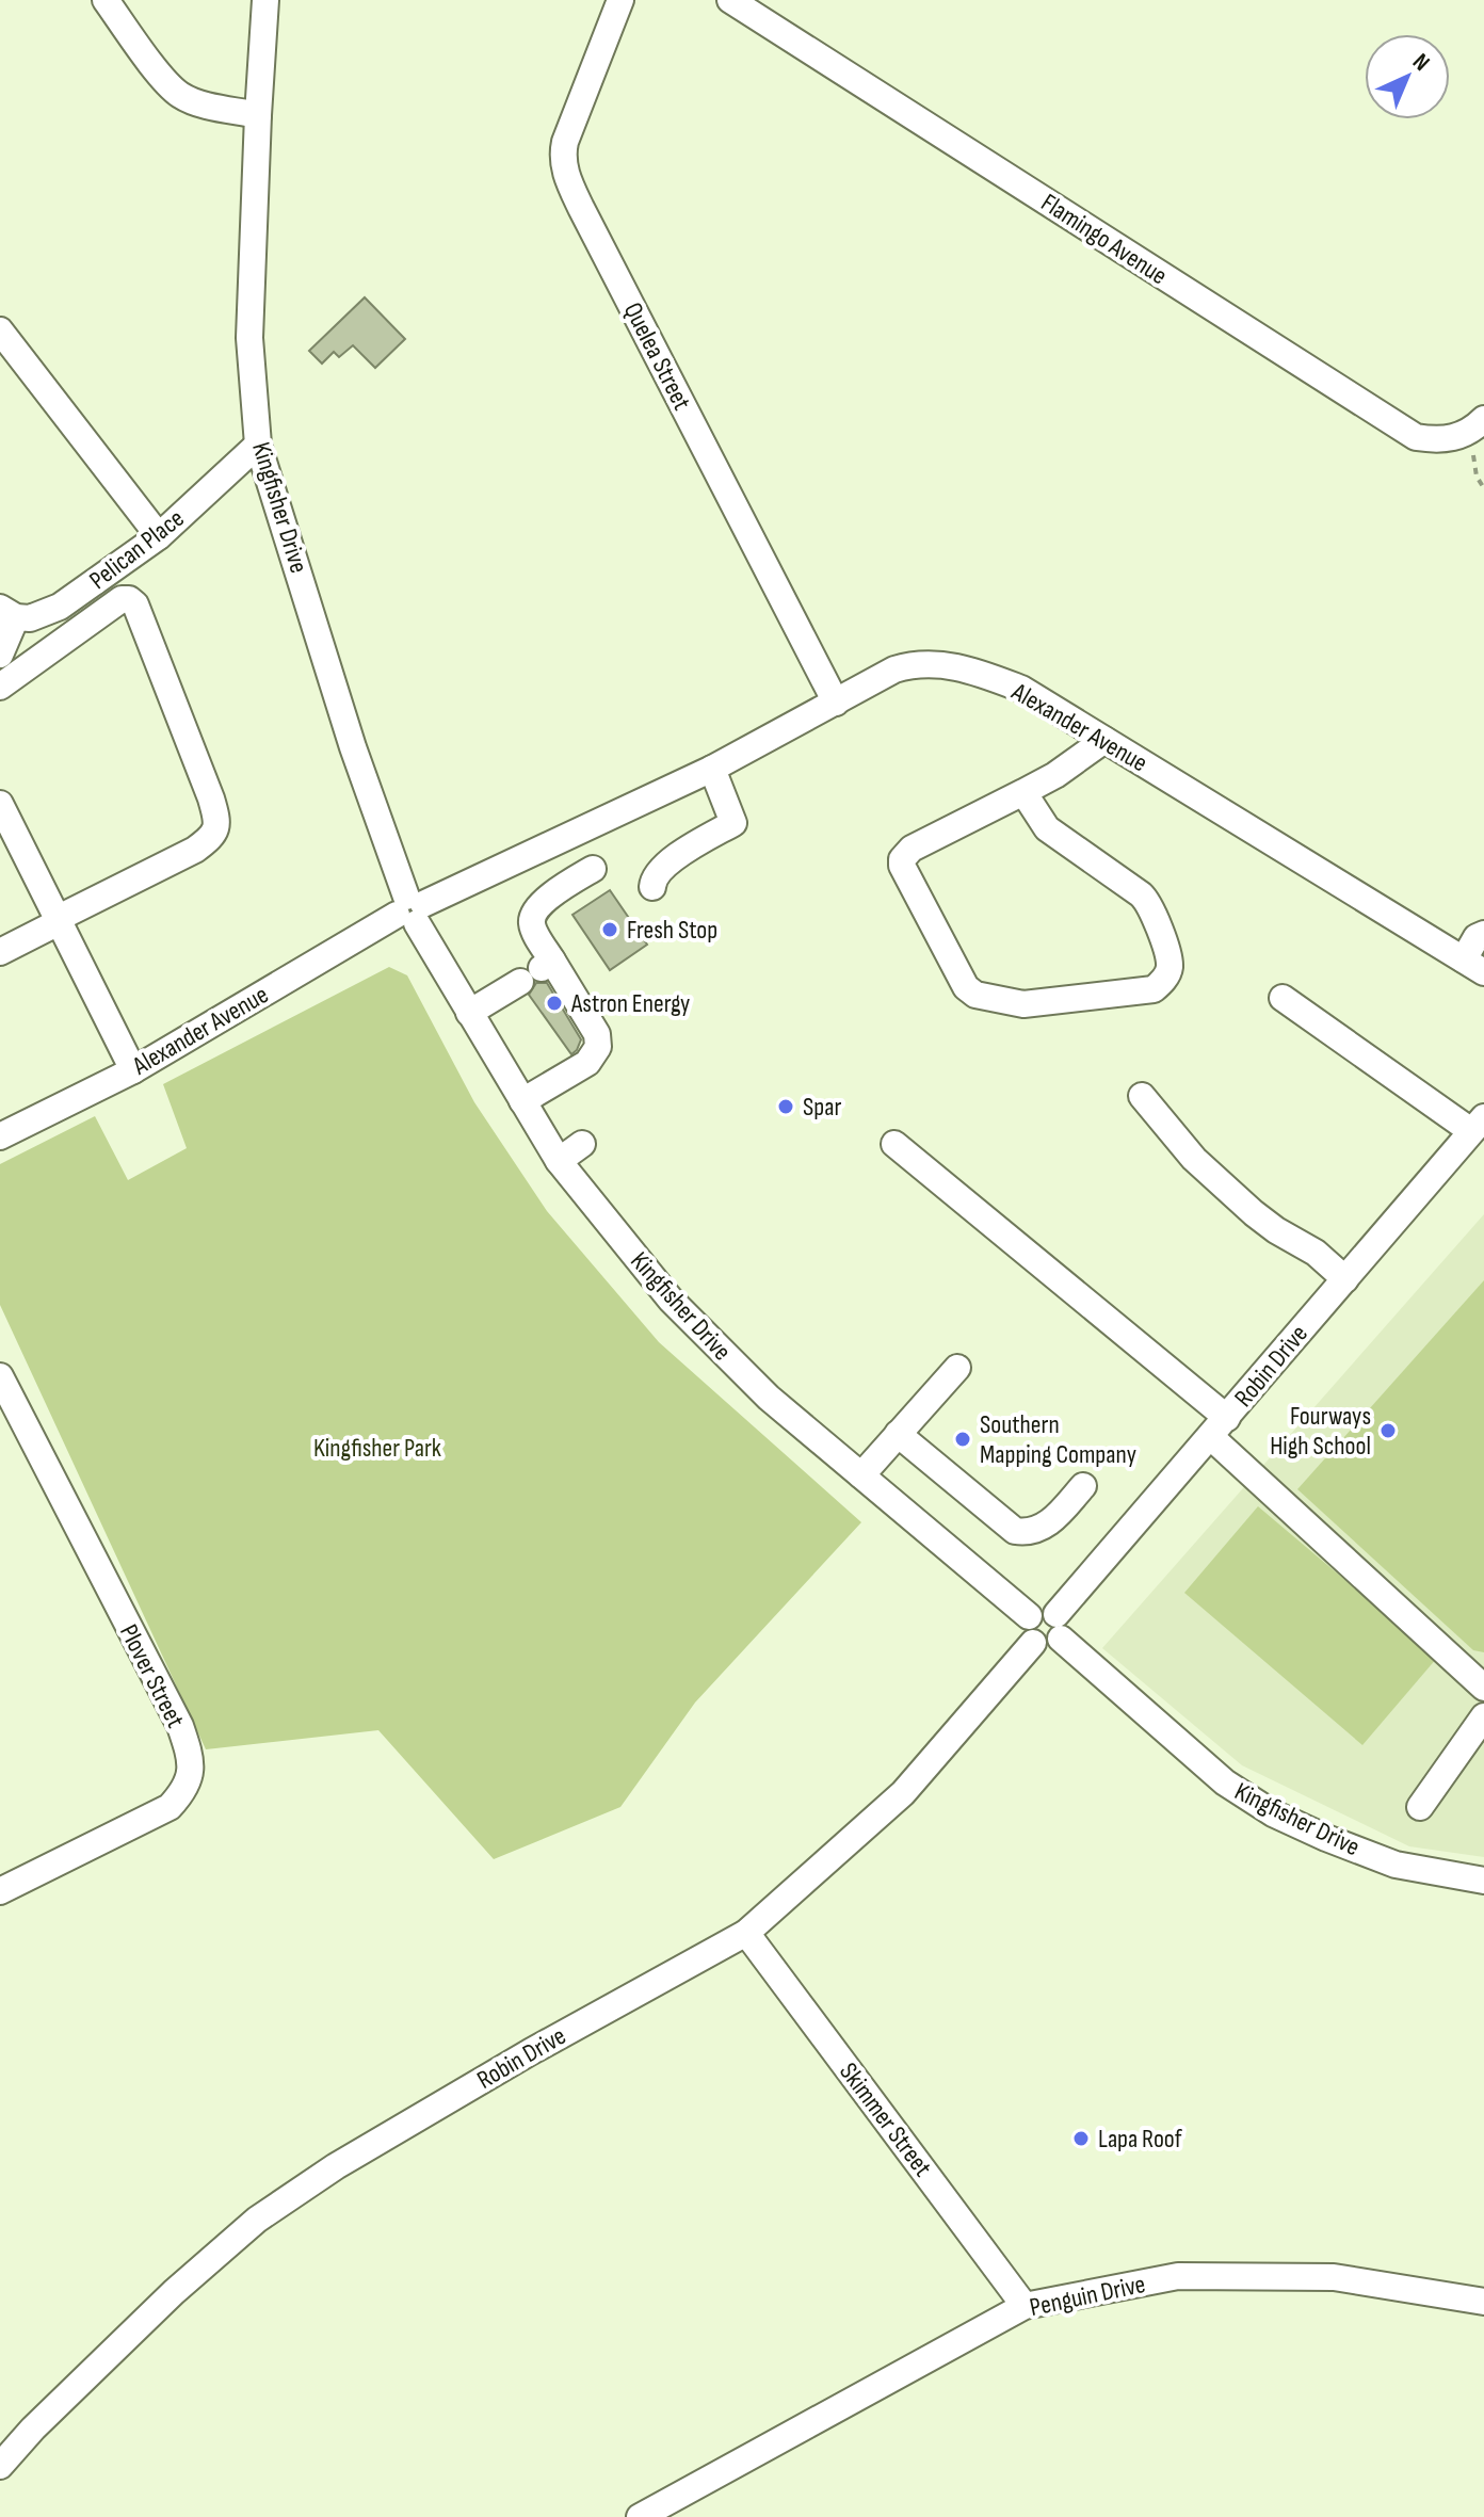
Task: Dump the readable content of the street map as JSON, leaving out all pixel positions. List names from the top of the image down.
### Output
{
  "streets": {
    "street": [
      "Flamingo Avenue",
      "Quelea Street",
      "Kingfisher Drive",
      "Pelican Place",
      "Alexander Avenue",
      "Robin Drive",
      "Plover Street",
      "Skimmer Street",
      "Penguin Drive"
    ]
  },
  "crossings": [
    ["Quelea Street", "Alexander Avenue"],
    ["Kingfisher Drive", "Pelican Place"],
    ["Kingfisher Drive", "Alexander Avenue"],
    ["Kingfisher Drive", "Robin Drive"],
    ["Robin Drive", "Skimmer Street"],
    ["Skimmer Street", "Penguin Drive"]
  ],
  "parks": ["Kingfisher Park"],
  "places": [
    "Fresh Stop",
    "Astron Energy",
    "Spar",
    "Fourways High School",
    "Southern Mapping Company",
    "Lapa Roof"
  ],
  "north": "top right"
}
